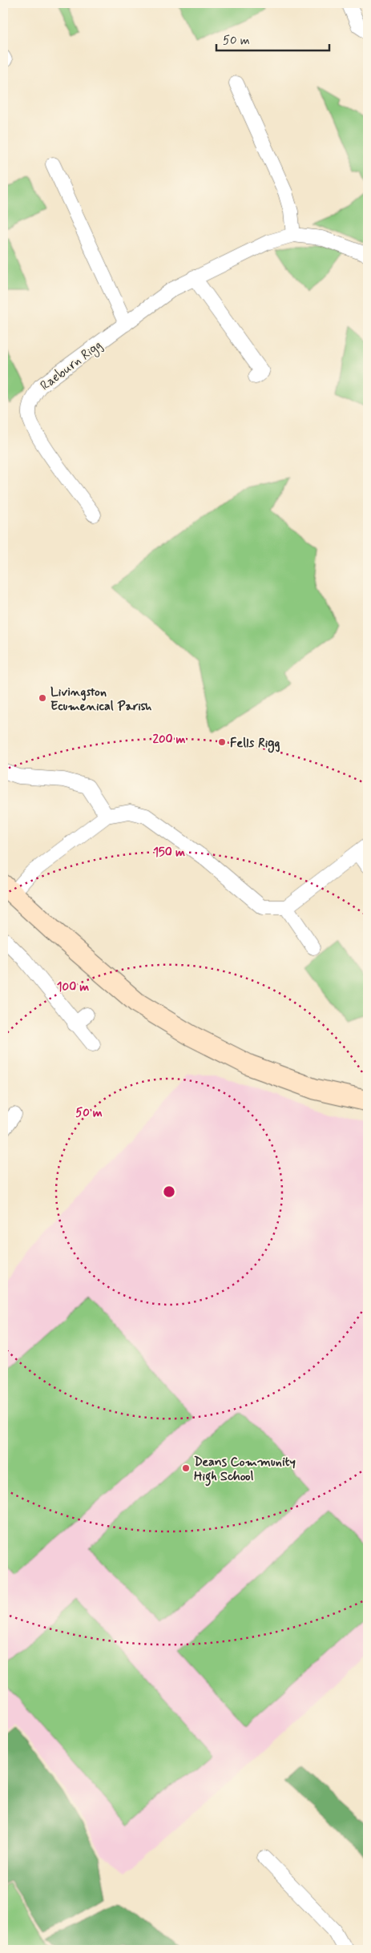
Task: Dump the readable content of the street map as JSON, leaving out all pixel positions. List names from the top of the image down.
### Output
{
  "streets": {
    "street": ["Raeburn Rigg"]
  },
  "places": ["Livingston Ecumenical Parish", "Fells Rigg", "Deans Community High School"],
  "scale_bar": "50 m",
  "rings": [
    "200 m",
    "150 m",
    "100 m",
    "50 m"
  ]
}
